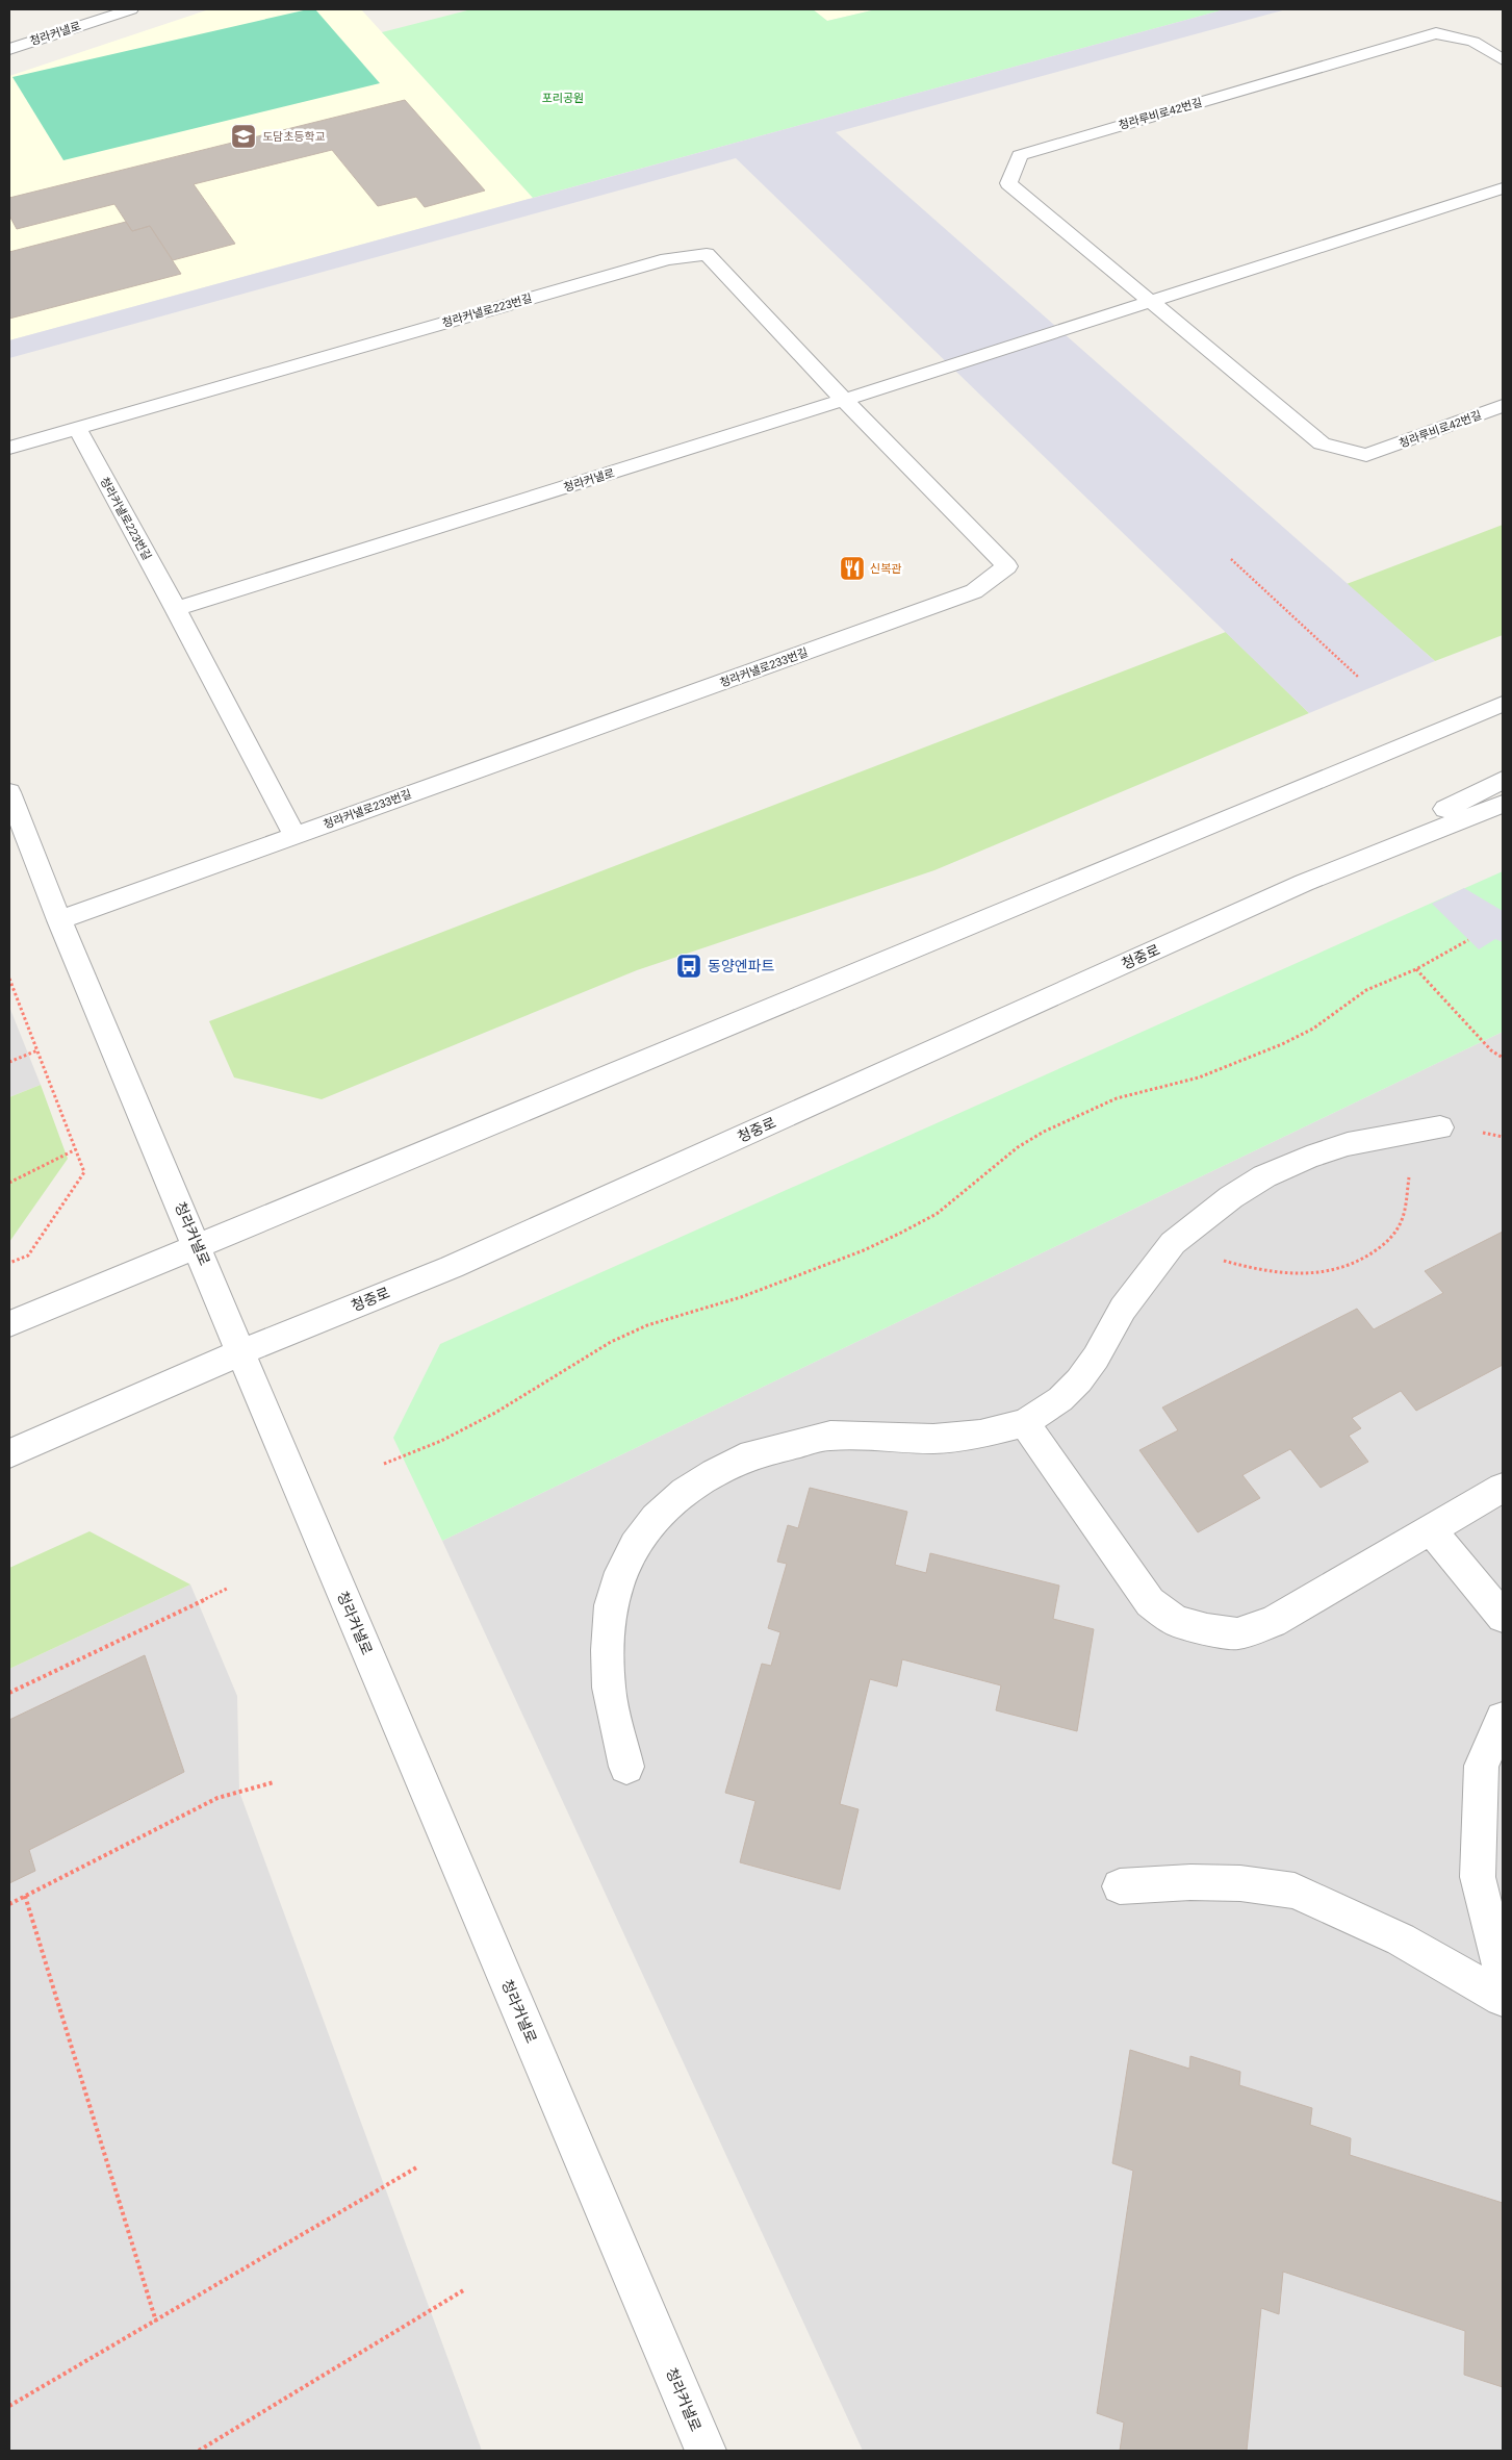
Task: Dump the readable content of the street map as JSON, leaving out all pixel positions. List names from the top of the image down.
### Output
{
  "streets": {
    "street": [
      "청라커낼로",
      "청라루비로42번길",
      "청라커낼로223번길",
      "청라커낼로233번길",
      "청중로"
    ]
  },
  "crossings": [
    ["청라커낼로", "청라루비로42번길"],
    ["청라커낼로", "청라커낼로223번길"],
    ["청라커낼로", "청라커낼로233번길"],
    ["청라커낼로", "청중로"],
    ["청라커낼로223번길", "청라커낼로233번길"]
  ],
  "parks": ["포리공원"],
  "places": {
    "school or university": ["도담초등학교"],
    "restaurant": ["신복관"],
    "bus stop": ["동양엔파트"]
  }
}
